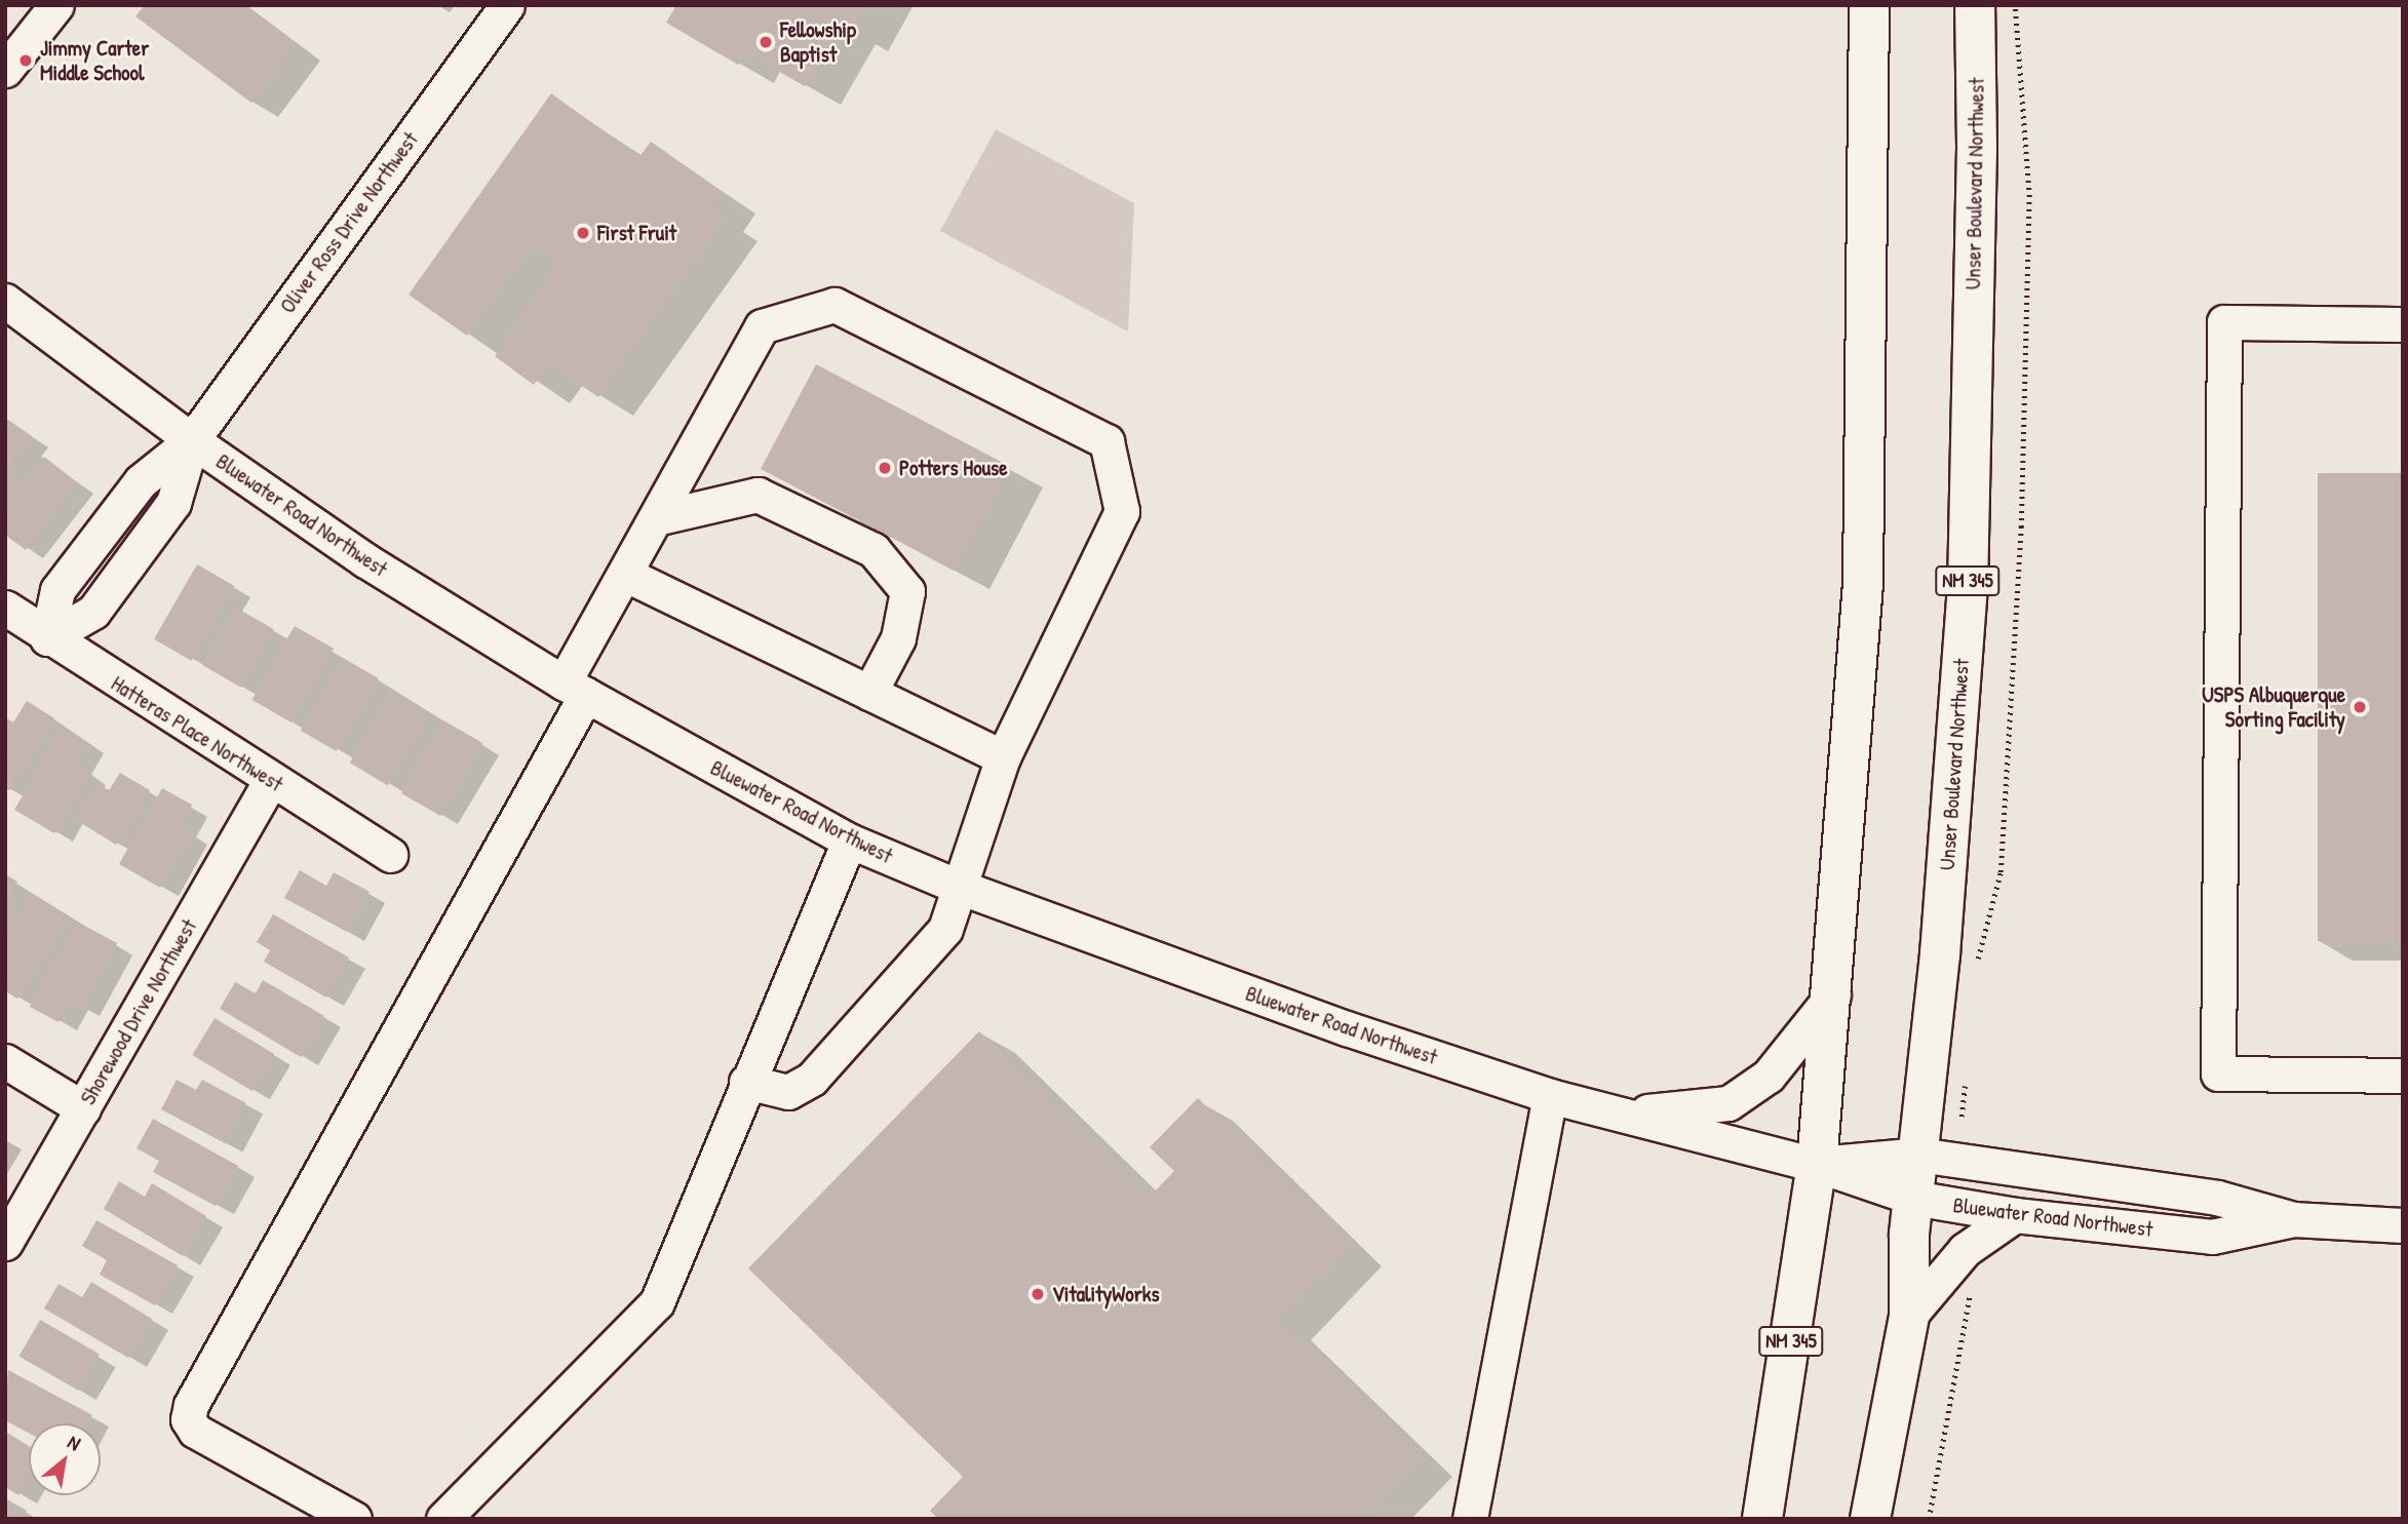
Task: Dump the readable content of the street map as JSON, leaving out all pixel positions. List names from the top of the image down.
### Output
{
  "streets": {
    "main road": ["Unser Boulevard Northwest", "NM 345"],
    "street": [
      "Oliver Ross Drive Northwest",
      "Bluewater Road Northwest",
      "Hatteras Place Northwest",
      "Shorewood Drive Northwest"
    ]
  },
  "crossings": [
    ["Unser Boulevard Northwest", "Bluewater Road Northwest"],
    ["Oliver Ross Drive Northwest", "Bluewater Road Northwest"],
    ["Oliver Ross Drive Northwest", "Hatteras Place Northwest"],
    ["Bluewater Road Northwest", "NM 345"],
    ["Hatteras Place Northwest", "Shorewood Drive Northwest"]
  ],
  "places": [
    "Fellowship Baptist",
    "Jimmy Carter Middle School",
    "First Fruit",
    "Potters House",
    "USPS Albuquerque Sorting Facility",
    "VitalityWorks"
  ],
  "north": "top right"
}
